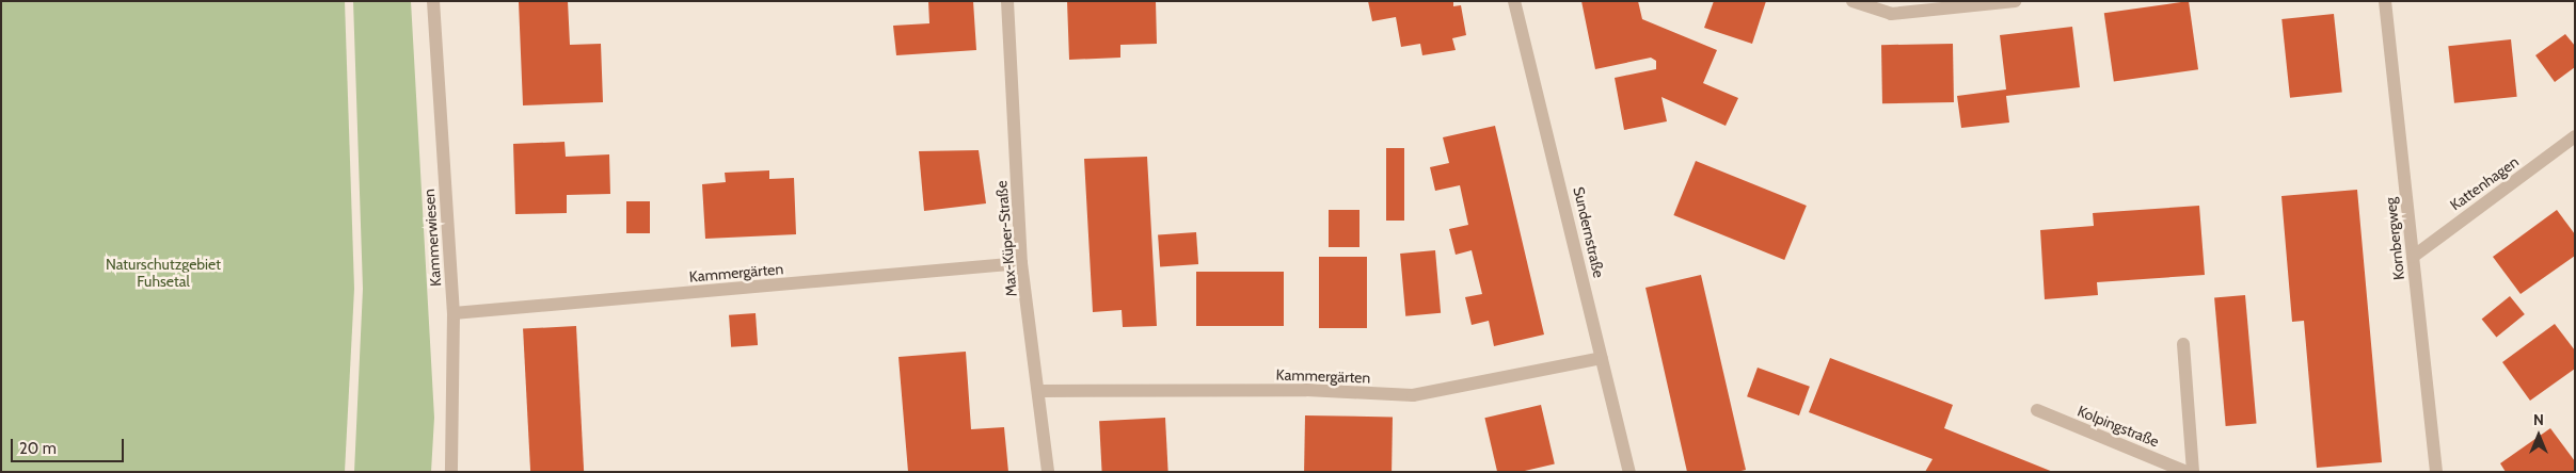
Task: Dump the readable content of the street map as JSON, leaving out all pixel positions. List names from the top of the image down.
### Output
{
  "streets": {
    "street": [
      "Kattenhagen",
      "Sundernstraße",
      "Kammerwiesen",
      "Max-Küper-Straße",
      "Kornbergweg",
      "Kammergärten",
      "Kolpingstraße"
    ]
  },
  "crossings": [
    ["Kattenhagen", "Kornbergweg"],
    ["Sundernstraße", "Kammergärten"],
    ["Kammerwiesen", "Kammergärten"],
    ["Max-Küper-Straße", "Kammergärten"]
  ],
  "parks": ["Naturschutzgebiet Fuhsetal"],
  "scale_bar": "20 m",
  "north": "top"
}
